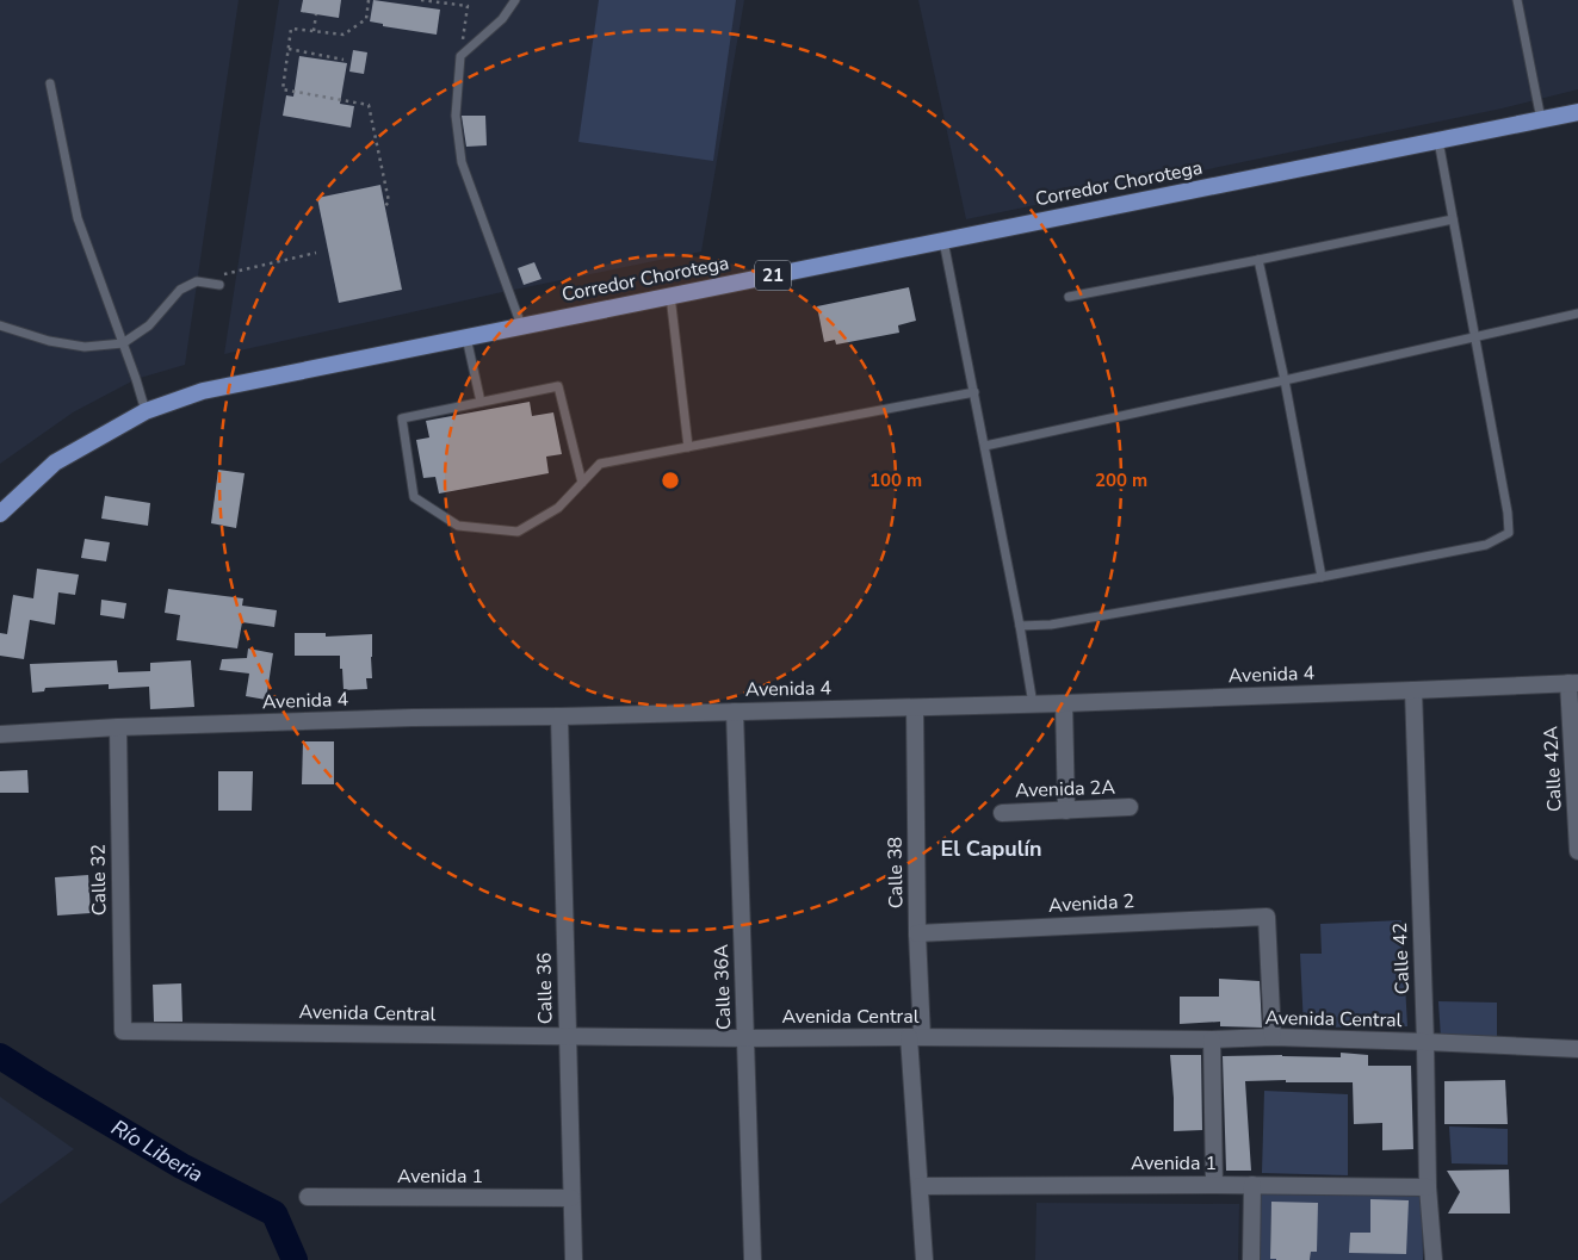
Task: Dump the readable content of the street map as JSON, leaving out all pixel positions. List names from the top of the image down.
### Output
{
  "streets": {
    "main road": ["Corredor Chorotega", "21"],
    "street": [
      "Avenida 4",
      "Calle 42A",
      "Avenida 2A",
      "Calle 38",
      "Calle 32",
      "Avenida 2",
      "Calle 42",
      "Calle 36A",
      "Calle 36",
      "Avenida Central",
      "Avenida 1"
    ]
  },
  "crossings": [
    ["Avenida 4", "Calle 42A"],
    ["Avenida 4", "Calle 38"],
    ["Avenida 4", "Calle 32"],
    ["Avenida 4", "Calle 42"],
    ["Avenida 4", "Calle 36A"],
    ["Avenida 4", "Calle 36"],
    ["Calle 38", "Avenida 2"],
    ["Calle 38", "Avenida Central"],
    ["Calle 38", "Avenida 1"],
    ["Calle 32", "Avenida Central"],
    ["Avenida 2", "Avenida Central"],
    ["Calle 42", "Avenida Central"],
    ["Calle 42", "Avenida 1"],
    ["Calle 36A", "Avenida Central"],
    ["Calle 36", "Avenida Central"],
    ["Calle 36", "Avenida 1"]
  ],
  "districts": ["El Capulín"],
  "water": ["Río Liberia"],
  "rings": ["100 m", "200 m"]
}
